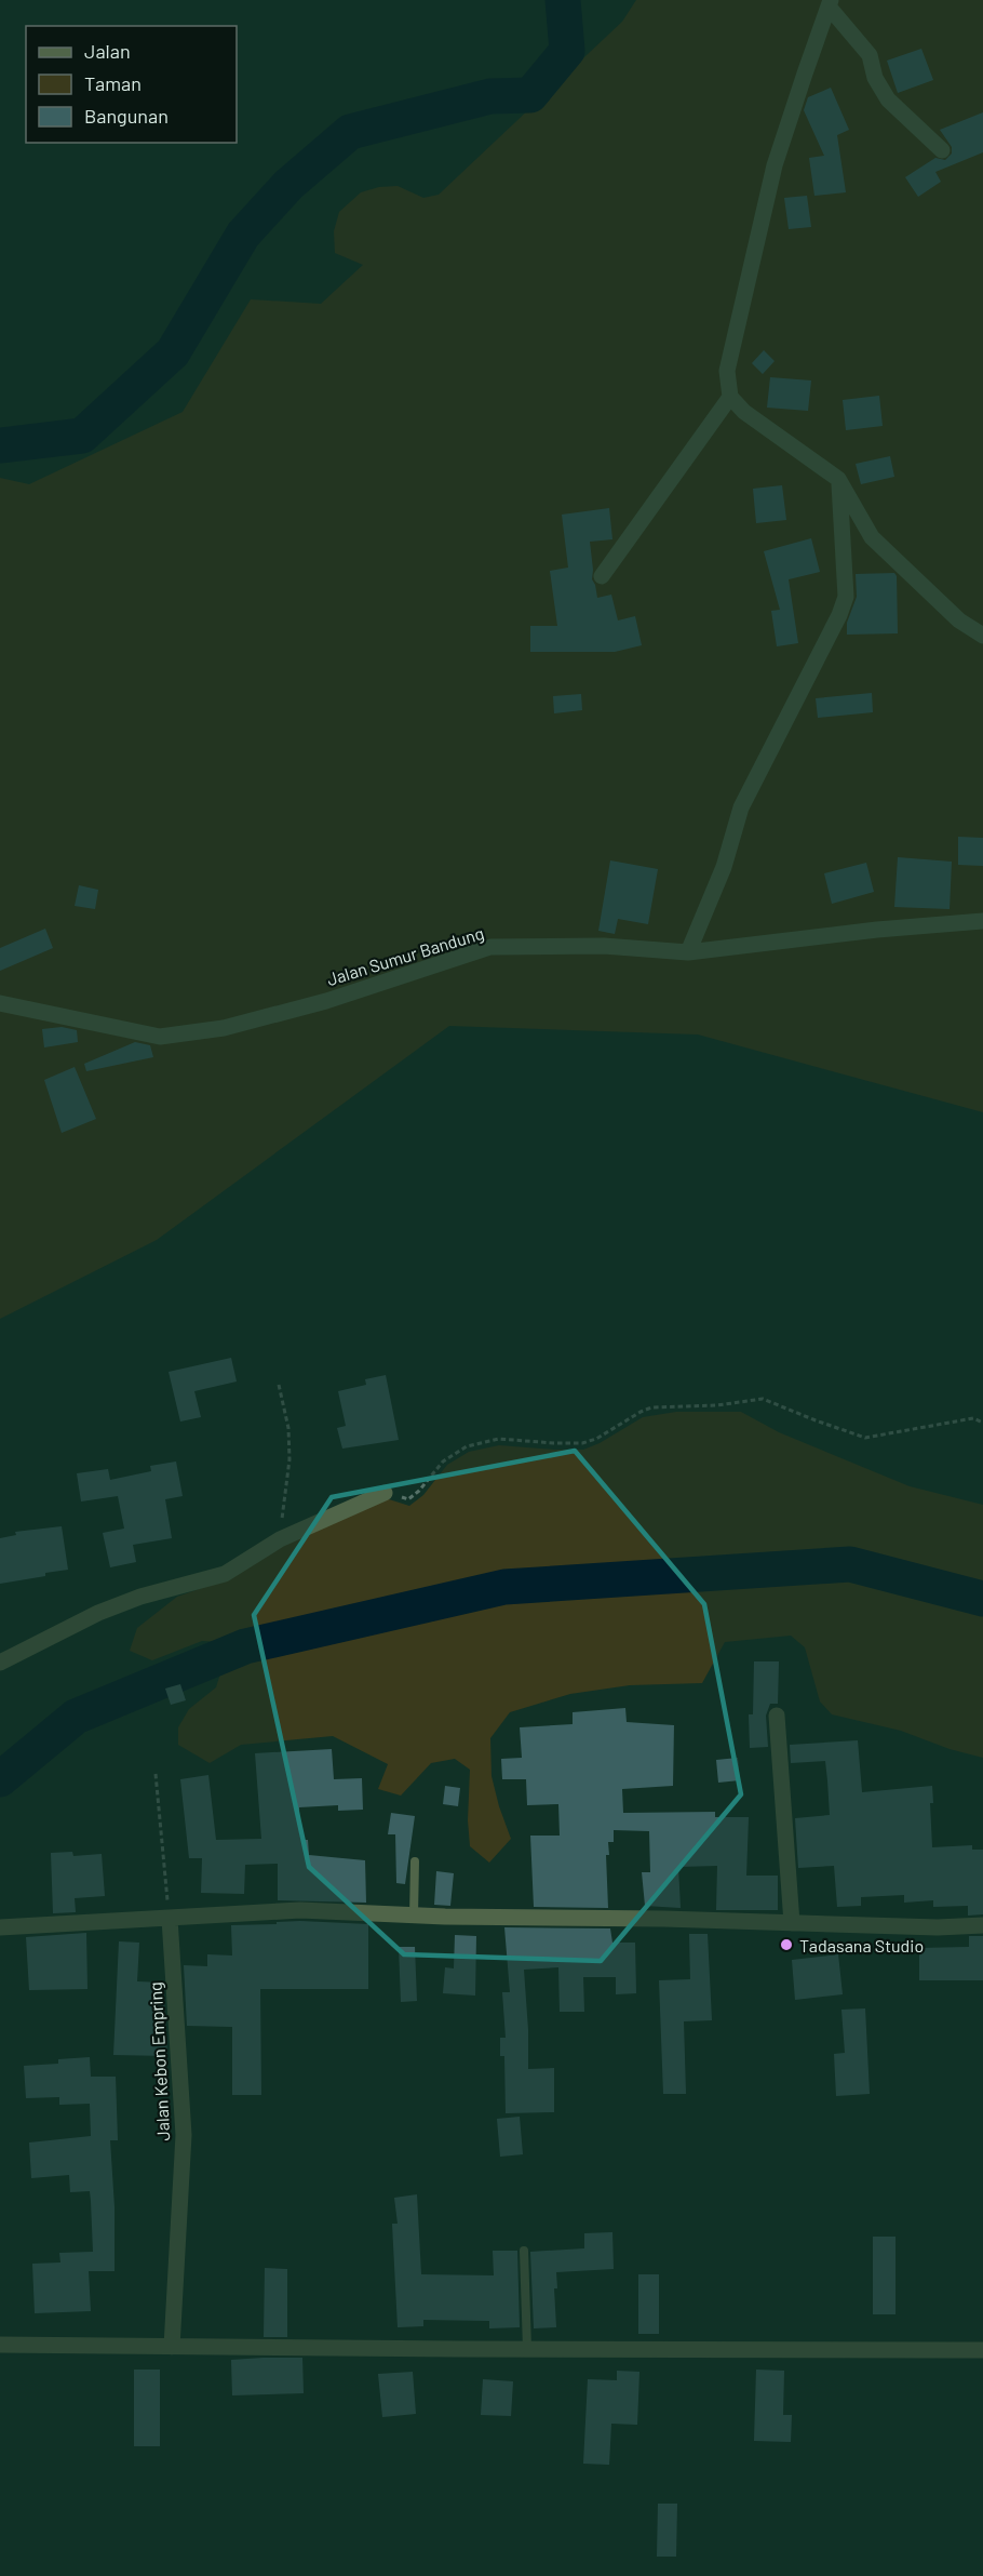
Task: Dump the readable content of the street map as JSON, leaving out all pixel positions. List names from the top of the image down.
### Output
{
  "streets": {
    "street": ["Jalan Sumur Bandung", "Jalan Kebon Empring"]
  },
  "places": ["Tadasana Studio"],
  "legend": ["Jalan", "Taman", "Bangunan"]
}
